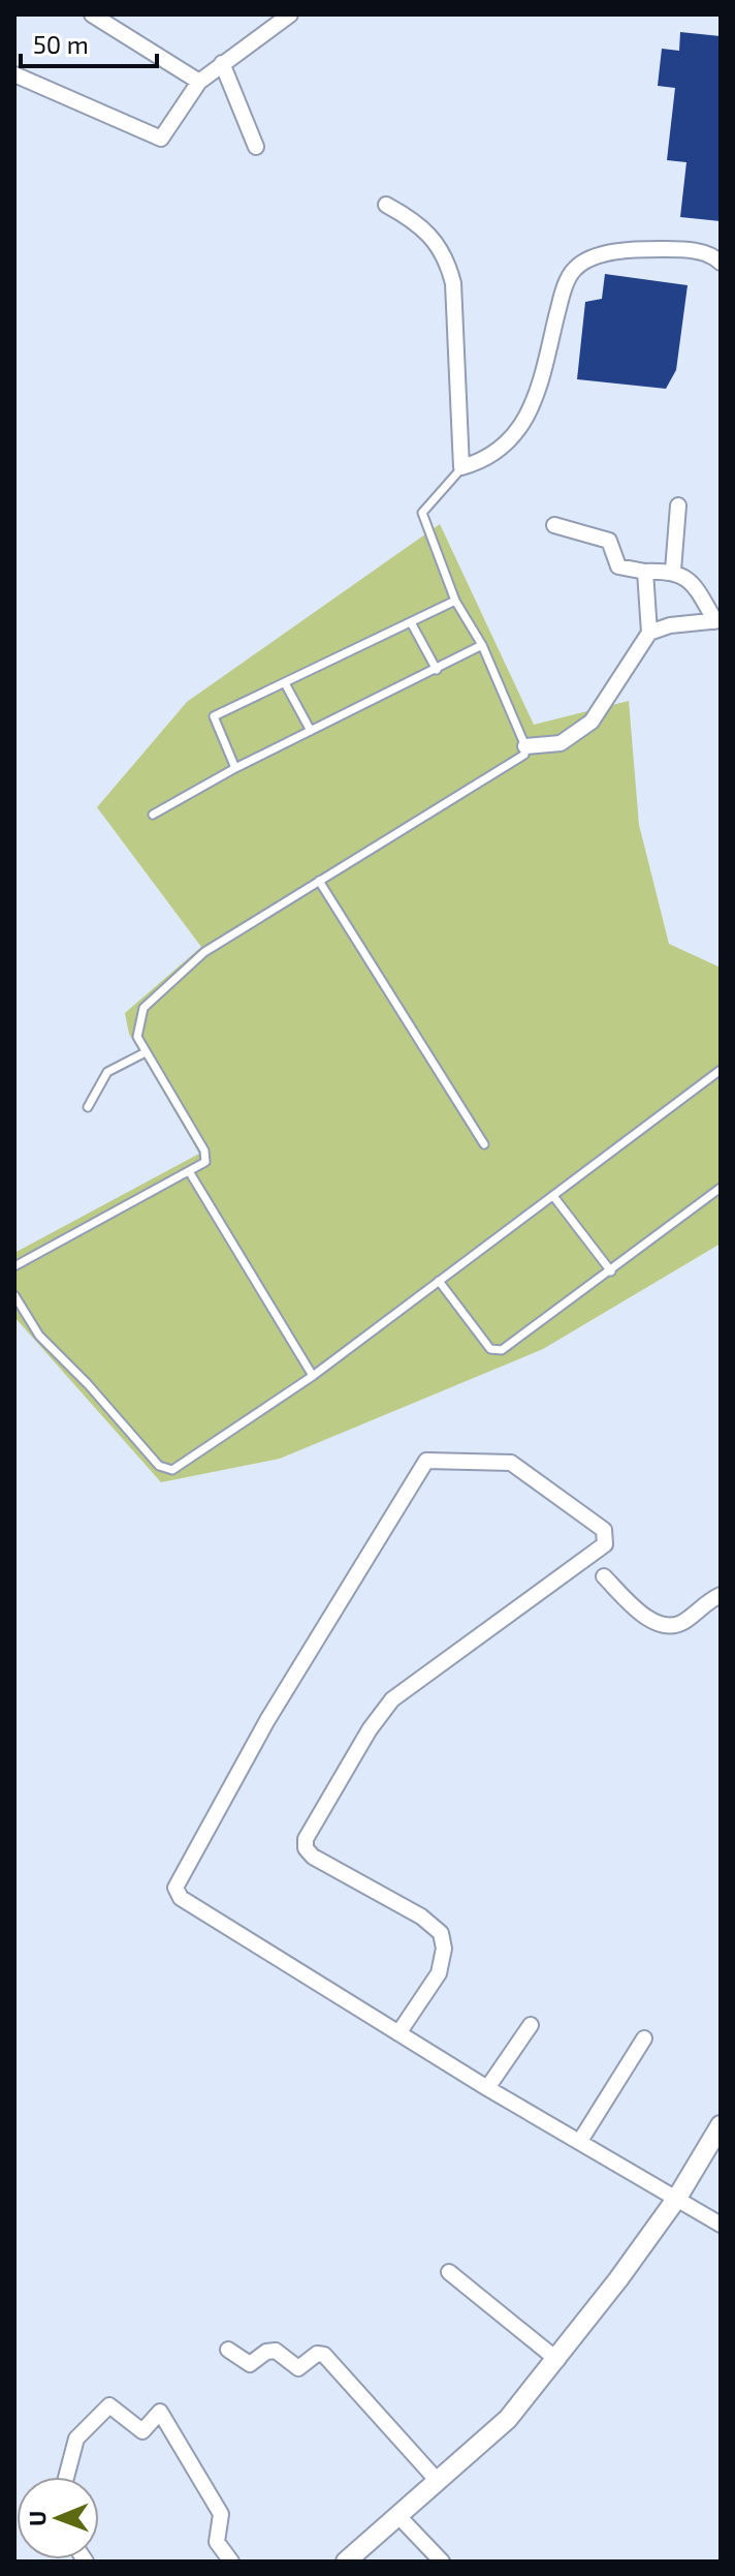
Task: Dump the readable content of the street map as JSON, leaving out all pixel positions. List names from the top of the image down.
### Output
{
  "scale_bar": "50 m",
  "north": "left"
}
